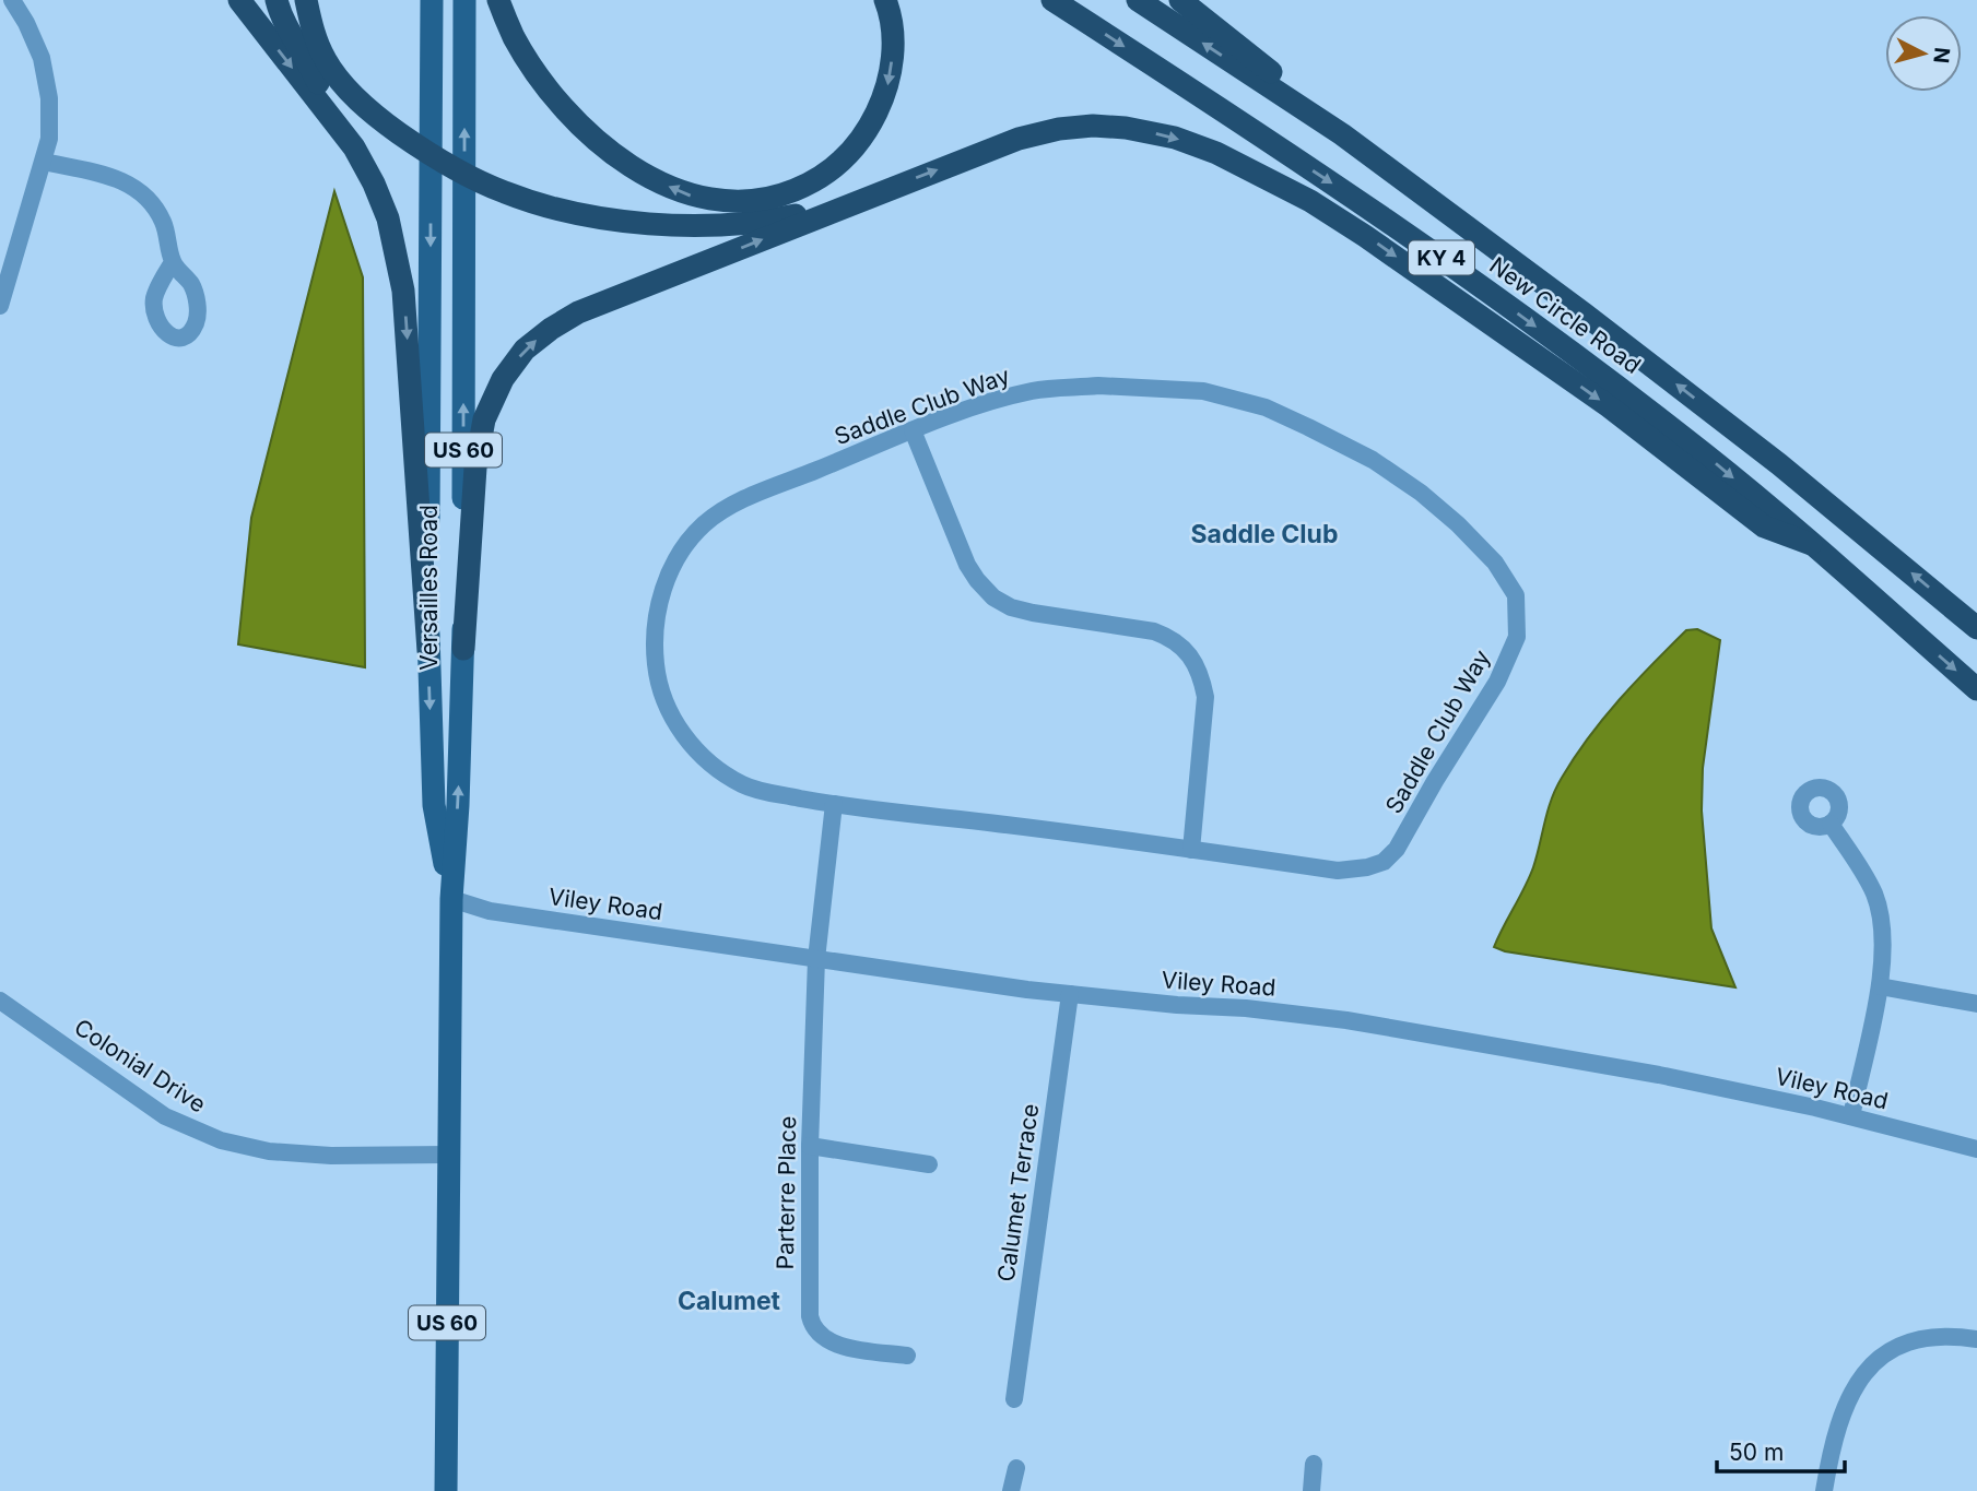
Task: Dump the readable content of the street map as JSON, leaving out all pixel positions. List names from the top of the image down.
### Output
{
  "streets": {
    "highway": ["KY 4", "New Circle Road"],
    "main road": ["US 60", "Versailles Road"],
    "street": [
      "Saddle Club Way",
      "Viley Road",
      "Colonial Drive",
      "Parterre Place",
      "Calumet Terrace"
    ]
  },
  "crossings": [
    ["Versailles Road", "Viley Road"],
    ["Versailles Road", "Colonial Drive"],
    ["Viley Road", "Parterre Place"],
    ["Viley Road", "Calumet Terrace"]
  ],
  "districts": ["Saddle Club", "Calumet"],
  "scale_bar": "50 m",
  "north": "right"
}
